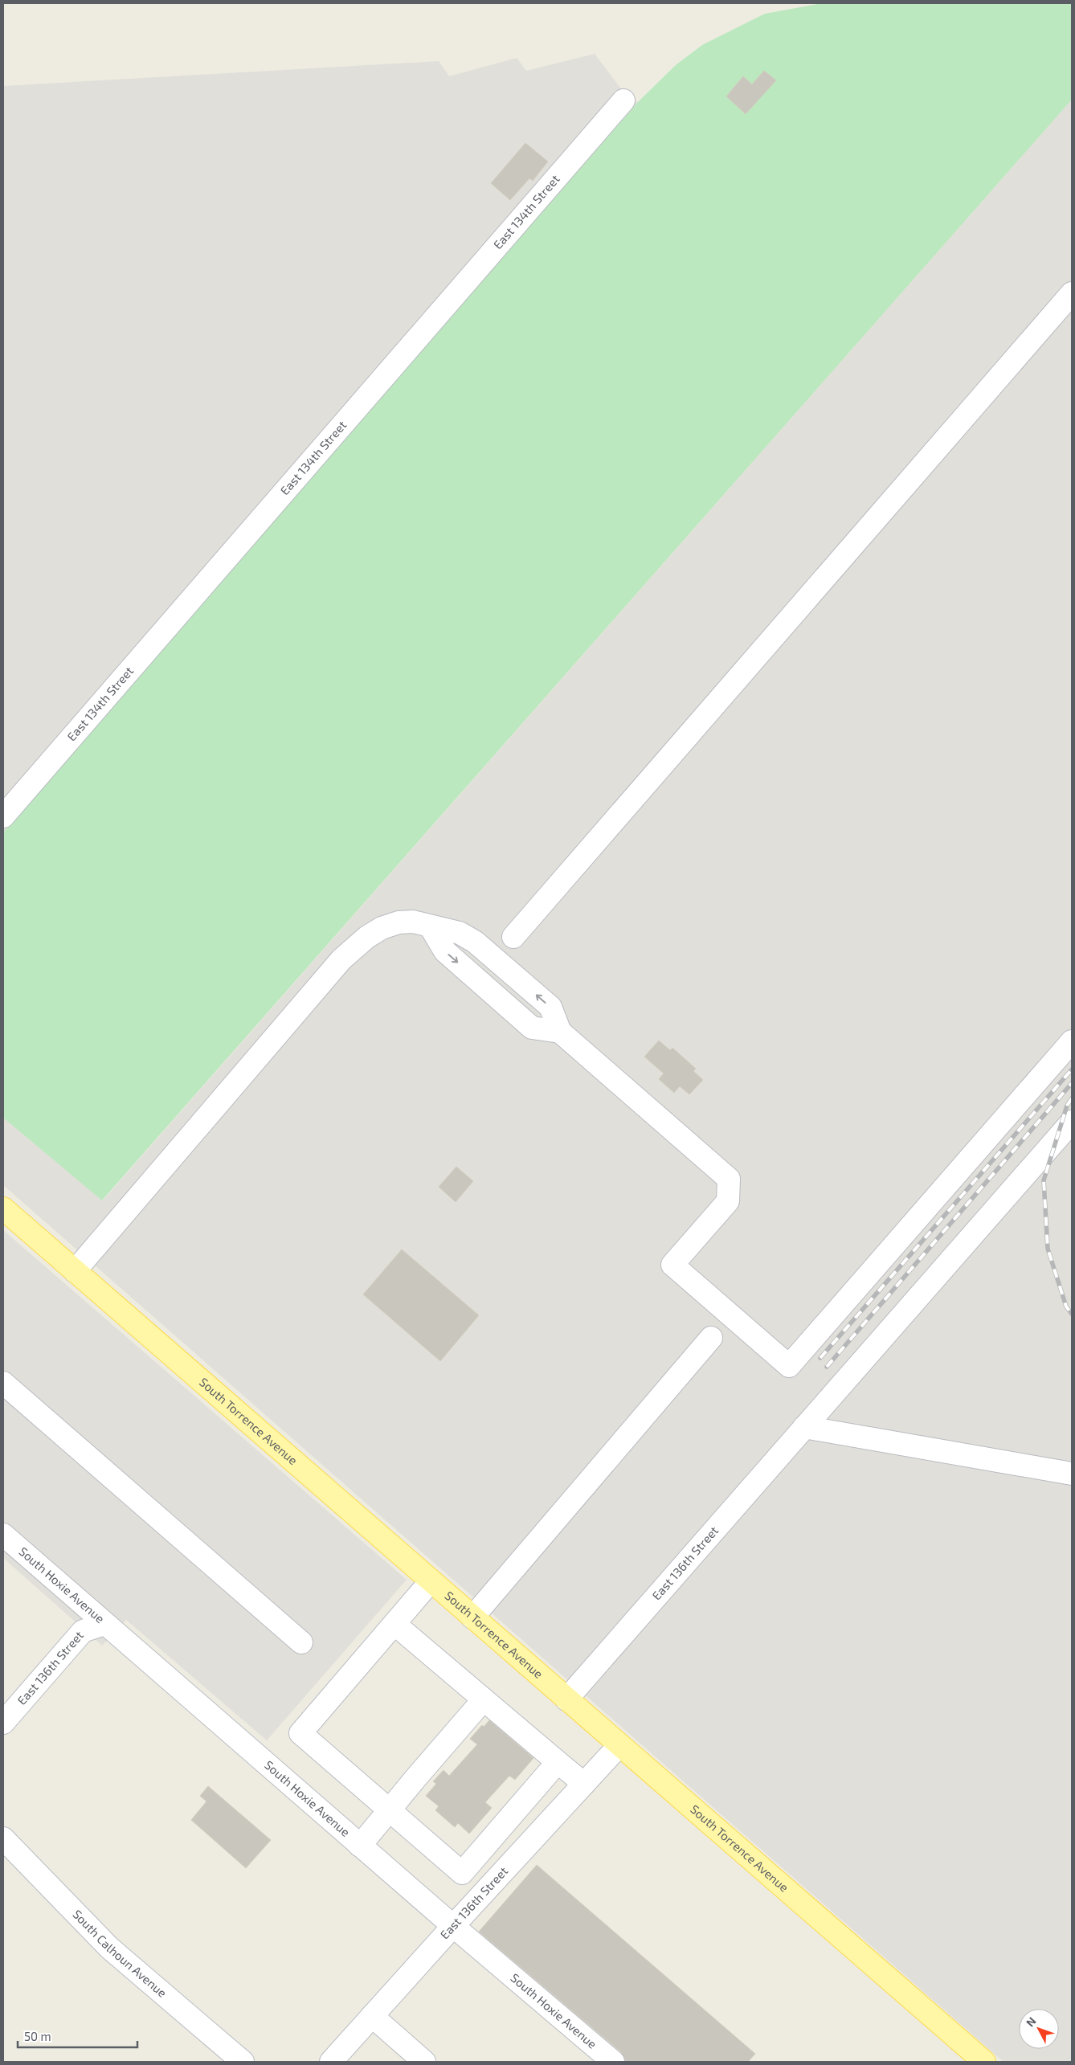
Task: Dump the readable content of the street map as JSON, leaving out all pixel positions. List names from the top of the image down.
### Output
{
  "streets": {
    "main road": ["South Torrence Avenue"],
    "street": [
      "East 134th Street",
      "East 136th Street",
      "South Hoxie Avenue",
      "South Calhoun Avenue"
    ]
  },
  "crossings": [
    ["South Torrence Avenue", "East 136th Street"],
    ["East 136th Street", "South Hoxie Avenue"]
  ],
  "scale_bar": "50 m",
  "north": "top left"
}
